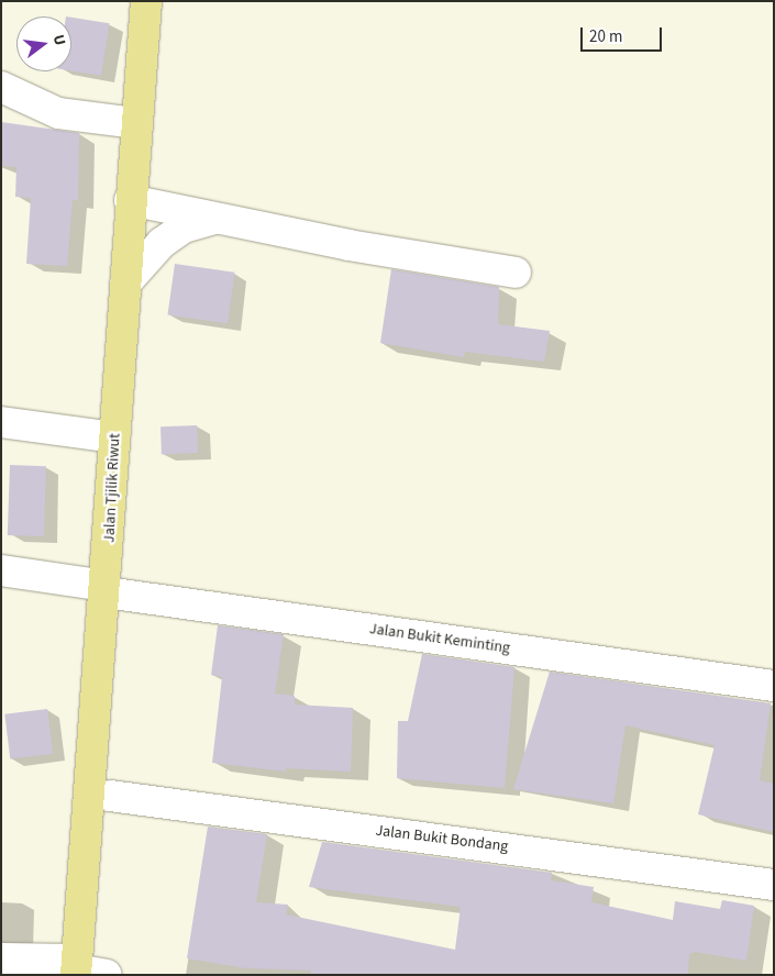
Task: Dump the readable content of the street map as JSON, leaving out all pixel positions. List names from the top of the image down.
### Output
{
  "streets": {
    "highway": ["Jalan Tjilik Riwut"],
    "street": ["Jalan Bukit Keminting", "Jalan Bukit Bondang"]
  },
  "crossings": [
    ["Jalan Tjilik Riwut", "Jalan Bukit Keminting"]
  ],
  "scale_bar": "20 m",
  "north": "right"
}
